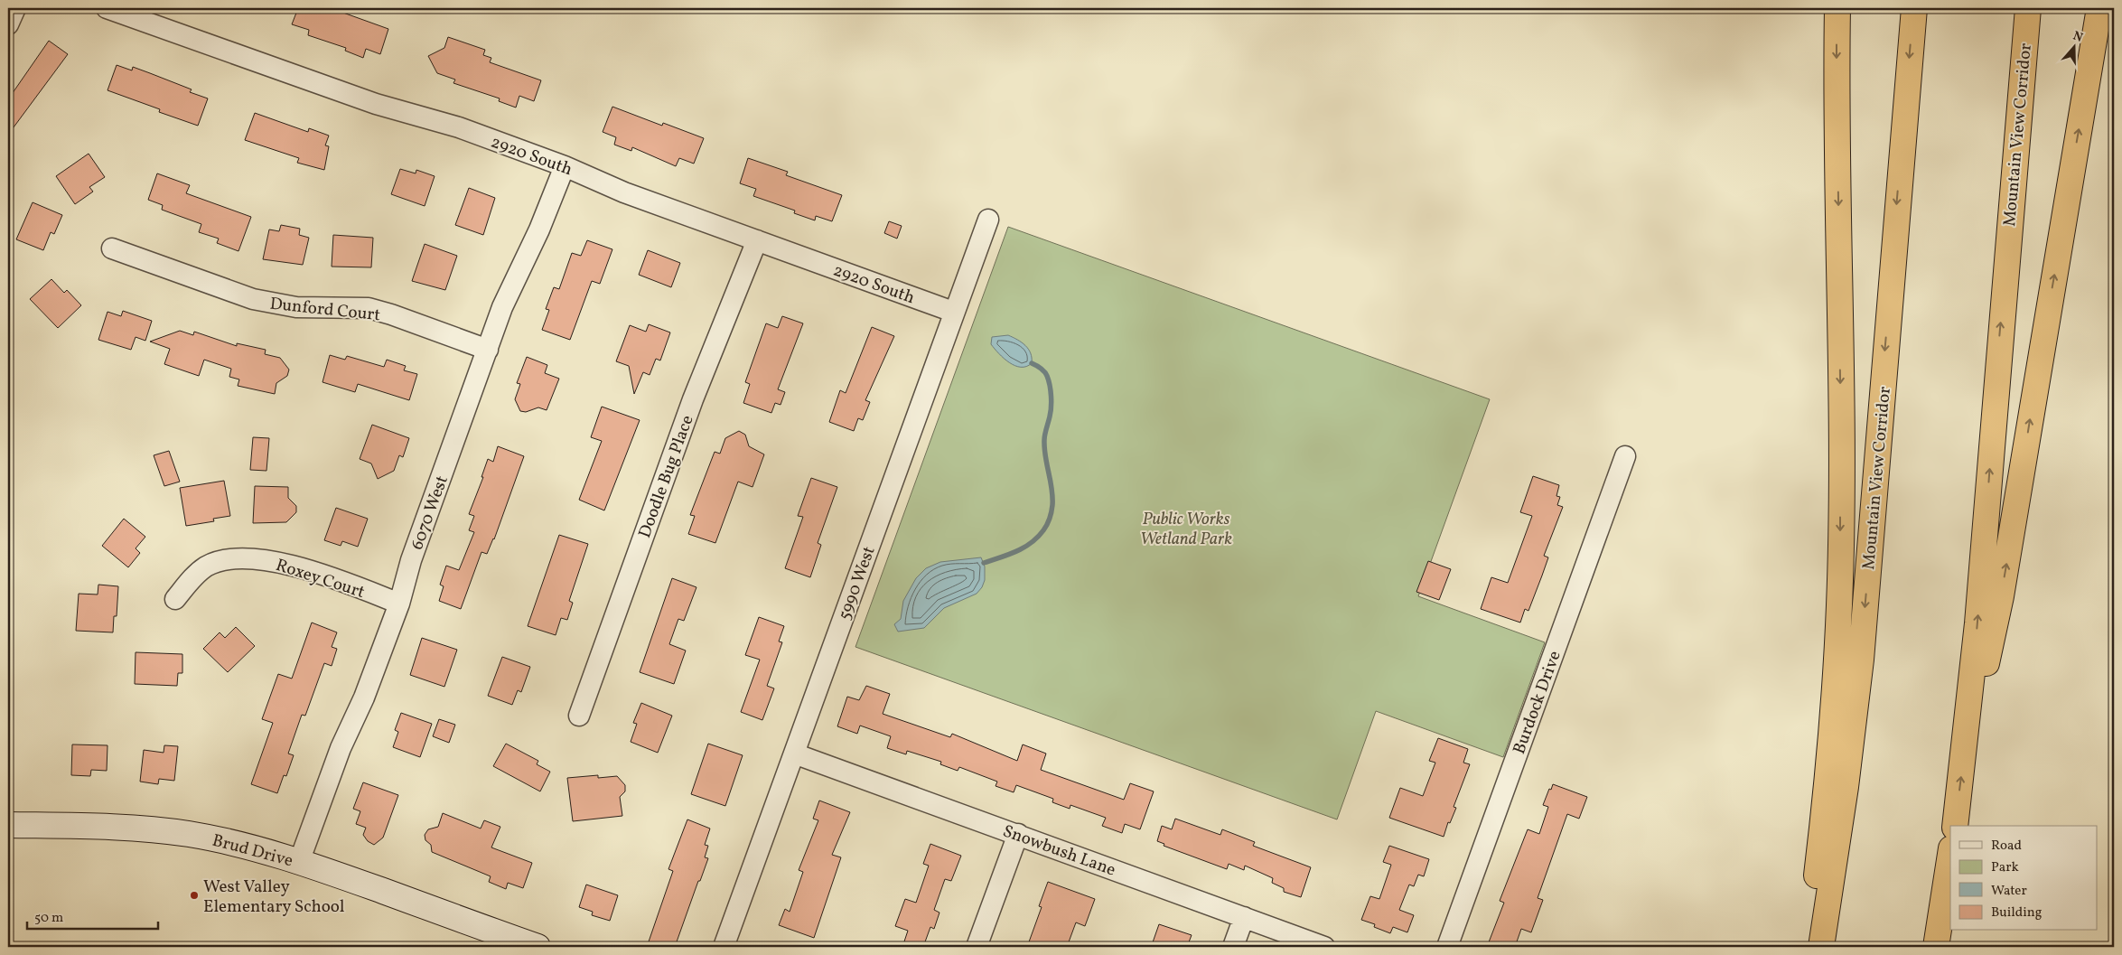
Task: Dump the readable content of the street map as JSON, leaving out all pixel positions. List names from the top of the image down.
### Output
{
  "streets": {
    "highway": ["Mountain View Corridor"],
    "main road": ["Brud Drive"],
    "street": [
      "2920 South",
      "Dunford Court",
      "Doodle Bug Place",
      "6070 West",
      "Roxey Court",
      "5990 West",
      "Burdock Drive",
      "Snowbush Lane"
    ]
  },
  "crossings": [
    ["2920 South", "Doodle Bug Place"],
    ["2920 South", "6070 West"],
    ["2920 South", "5990 West"],
    ["Dunford Court", "6070 West"],
    ["6070 West", "Roxey Court"],
    ["6070 West", "Brud Drive"],
    ["5990 West", "Snowbush Lane"]
  ],
  "parks": ["Public Works Wetland Park"],
  "places": ["West Valley Elementary School"],
  "legend": [
    "Road",
    "Park",
    "Water",
    "Building"
  ],
  "scale_bar": "50 m",
  "north": "top"
}
